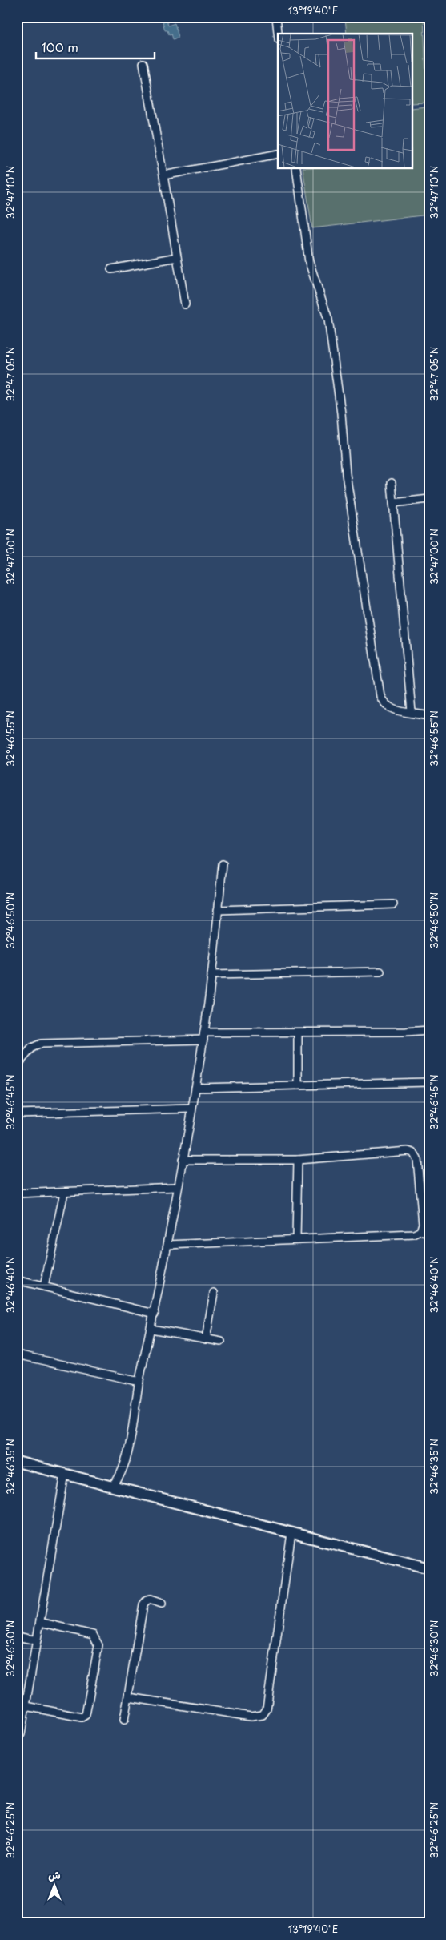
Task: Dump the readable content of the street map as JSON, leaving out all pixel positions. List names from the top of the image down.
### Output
{
  "scale_bar": "100 m",
  "north": "top",
  "coordinates": [
    "13°19'40\"E",
    "32°47'10\"N",
    "32°47'05\"N",
    "32°47'00\"N",
    "32°46'55\"N",
    "32°46'50\"N",
    "32°46'45\"N",
    "32°46'40\"N",
    "32°46'35\"N",
    "32°46'30\"N",
    "32°46'25\"N"
  ]
}
